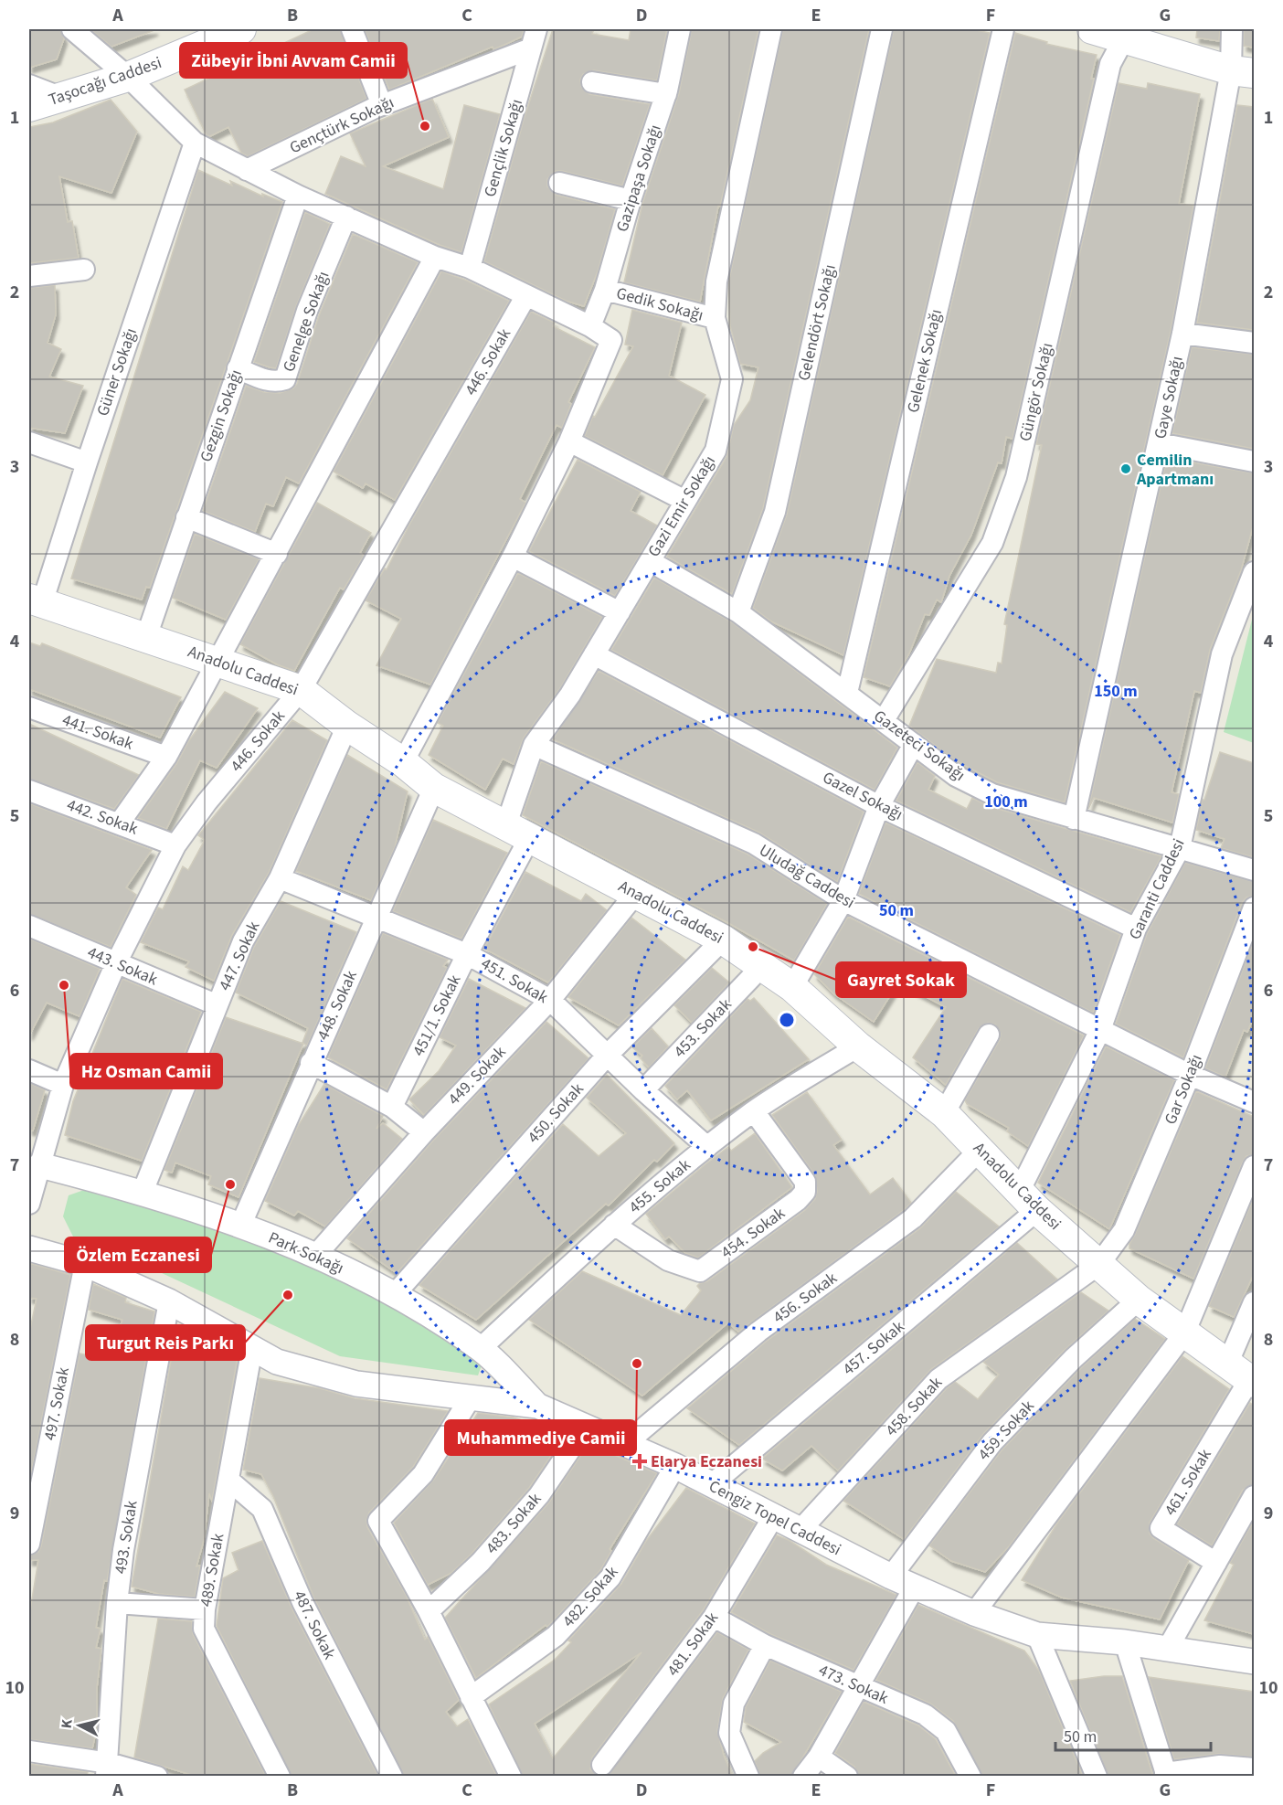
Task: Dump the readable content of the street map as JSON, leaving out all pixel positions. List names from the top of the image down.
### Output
{
  "streets": {
    "main road": ["Taşocağı Caddesi", "Anadolu Caddesi"],
    "street": [
      "Gençtürk Sokağı",
      "Gençlik Sokağı",
      "Gazipaşa Sokağı",
      "Gedik Sokağı",
      "Genelge Sokağı",
      "Gelendört Sokağı",
      "Gelenek Sokağı",
      "446. Sokak",
      "Güner Sokağı",
      "Güngör Sokağı",
      "Gaye Sokağı",
      "Gezgin Sokağı",
      "Gazi Emir Sokağı",
      "441. Sokak",
      "Gazeteci Sokağı",
      "Gazel Sokağı",
      "442. Sokak",
      "Uludağ Caddesi",
      "Garanti Caddesi",
      "447. Sokak",
      "443. Sokak",
      "451. Sokak",
      "448. Sokak",
      "451/1. Sokak",
      "453. Sokak",
      "449. Sokak",
      "Gar Sokağı",
      "450. Sokak",
      "455. Sokak",
      "454. Sokak",
      "Park Sokağı",
      "456. Sokak",
      "457. Sokak",
      "497. Sokak",
      "458. Sokak",
      "459. Sokak",
      "461. Sokak",
      "Cengiz Topel Caddesi",
      "483. Sokak",
      "493. Sokak",
      "489. Sokak",
      "482. Sokak",
      "487. Sokak",
      "481. Sokak",
      "473. Sokak"
    ]
  },
  "crossings": [
    ["Gençtürk Sokağı", "Gençlik Sokağı"],
    ["Gazipaşa Sokağı", "Gedik Sokağı"],
    ["Gedik Sokağı", "Gazi Emir Sokağı"],
    ["Genelge Sokağı", "Gezgin Sokağı"],
    ["Gelendört Sokağı", "Gazeteci Sokağı"],
    ["Gelenek Sokağı", "Gazeteci Sokağı"],
    ["446. Sokak", "Anadolu Caddesi"],
    ["446. Sokak", "442. Sokak"],
    ["446. Sokak", "443. Sokak"],
    ["446. Sokak", "Park Sokağı"],
    ["Güner Sokağı", "Anadolu Caddesi"],
    ["Güngör Sokağı", "Gazeteci Sokağı"],
    ["Gaye Sokağı", "Gazeteci Sokağı"],
    ["Gezgin Sokağı", "Anadolu Caddesi"],
    ["Gazi Emir Sokağı", "Anadolu Caddesi"],
    ["Gazi Emir Sokağı", "Gazeteci Sokağı"],
    ["Gazi Emir Sokağı", "Gazel Sokağı"],
    ["Gazi Emir Sokağı", "Uludağ Caddesi"],
    ["Gazi Emir Sokağı", "451/1. Sokak"],
    ["Anadolu Caddesi", "Garanti Caddesi"],
    ["Anadolu Caddesi", "447. Sokak"],
    ["Anadolu Caddesi", "448. Sokak"],
    ["Anadolu Caddesi", "451/1. Sokak"],
    ["Anadolu Caddesi", "453. Sokak"],
    ["Anadolu Caddesi", "449. Sokak"],
    ["Anadolu Caddesi", "Gar Sokağı"],
    ["Anadolu Caddesi", "450. Sokak"],
    ["Anadolu Caddesi", "455. Sokak"],
    ["Anadolu Caddesi", "456. Sokak"],
    ["Anadolu Caddesi", "457. Sokak"],
    ["Anadolu Caddesi", "458. Sokak"],
    ["Anadolu Caddesi", "459. Sokak"],
    ["Anadolu Caddesi", "461. Sokak"],
    ["Gazeteci Sokağı", "Garanti Caddesi"],
    ["Gazel Sokağı", "Garanti Caddesi"],
    ["Uludağ Caddesi", "Garanti Caddesi"],
    ["Uludağ Caddesi", "Gar Sokağı"],
    ["Garanti Caddesi", "457. Sokak"],
    ["447. Sokak", "443. Sokak"],
    ["447. Sokak", "451. Sokak"],
    ["447. Sokak", "Park Sokağı"],
    ["451. Sokak", "448. Sokak"],
    ["451. Sokak", "451/1. Sokak"],
    ["451. Sokak", "453. Sokak"],
    ["451. Sokak", "449. Sokak"],
    ["451. Sokak", "450. Sokak"],
    ["451. Sokak", "455. Sokak"],
    ["448. Sokak", "Park Sokağı"],
    ["449. Sokak", "Park Sokağı"],
    ["Gar Sokağı", "458. Sokak"],
    ["450. Sokak", "Park Sokağı"],
    ["455. Sokak", "454. Sokak"],
    ["455. Sokak", "Park Sokağı"],
    ["Park Sokağı", "Cengiz Topel Caddesi"],
    ["456. Sokak", "Cengiz Topel Caddesi"],
    ["457. Sokak", "Cengiz Topel Caddesi"],
    ["497. Sokak", "Cengiz Topel Caddesi"],
    ["458. Sokak", "Cengiz Topel Caddesi"],
    ["459. Sokak", "Cengiz Topel Caddesi"],
    ["Cengiz Topel Caddesi", "483. Sokak"],
    ["Cengiz Topel Caddesi", "493. Sokak"],
    ["Cengiz Topel Caddesi", "489. Sokak"],
    ["Cengiz Topel Caddesi", "482. Sokak"],
    ["Cengiz Topel Caddesi", "481. Sokak"],
    ["489. Sokak", "487. Sokak"],
    ["481. Sokak", "473. Sokak"]
  ],
  "places": {
    "other": [
      "Zübeyir İbni Avvam Camii",
      "Cemilin Apartmanı",
      "Gayret Sokak",
      "Hz Osman Camii",
      "Özlem Eczanesi",
      "Turgut Reis Parkı",
      "Muhammediye Camii"
    ],
    "health": ["Elarya Eczanesi"]
  },
  "scale_bar": "50 m",
  "north": "left",
  "grid": {
    "columns": [
      "A",
      "B",
      "C",
      "D",
      "E",
      "F",
      "G"
    ],
    "rows": [
      "1",
      "2",
      "3",
      "4",
      "5",
      "6",
      "7",
      "8",
      "9",
      "10"
    ]
  },
  "rings": ["150 m", "100 m", "50 m"]
}
